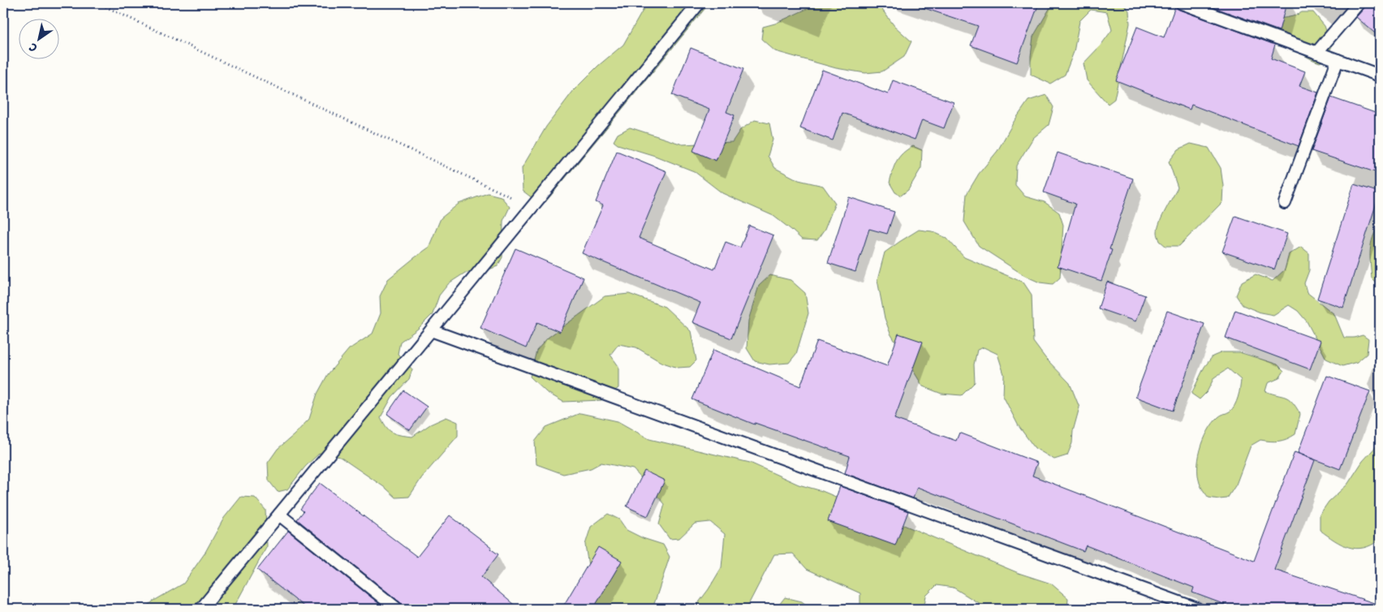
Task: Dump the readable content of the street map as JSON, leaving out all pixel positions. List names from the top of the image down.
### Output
{
  "north": "bottom left"
}
